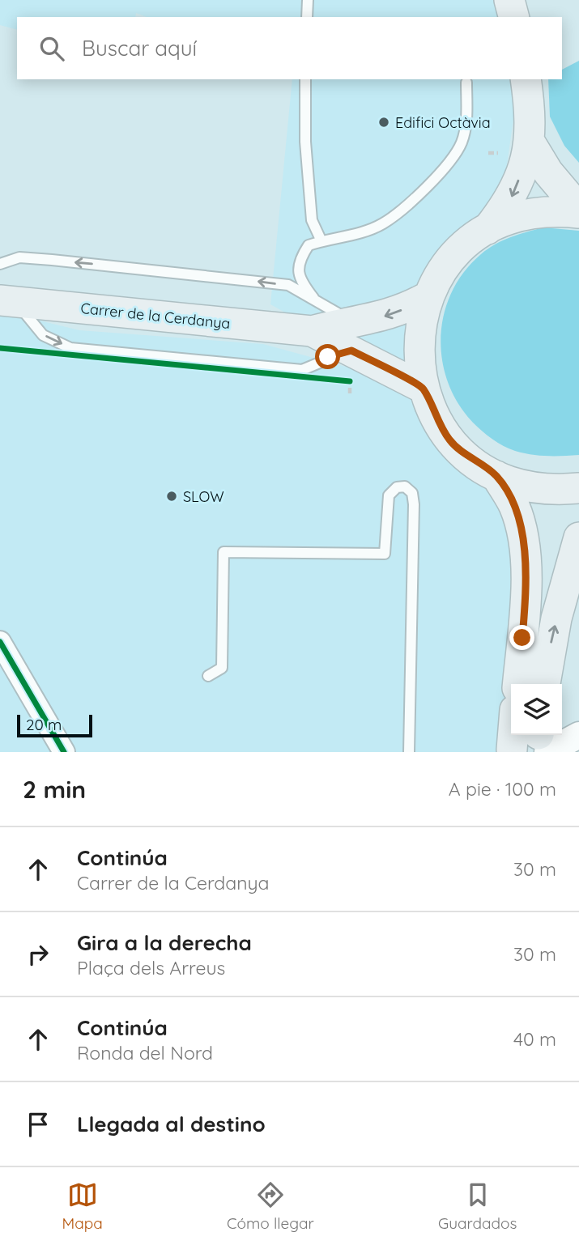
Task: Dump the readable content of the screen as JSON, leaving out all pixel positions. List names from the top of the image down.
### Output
{
  "streets": {
    "main road": ["Carrer de la Cerdanya"]
  },
  "places": ["Edifici Octàvia", "SLOW"],
  "scale_bar": "20 m",
  "page": {
    "search": "Buscar aquí",
    "scale": "20 m",
    "heading": ["2 min", "A pie · 100 m"],
    "list": [
      ["Continúa", "Carrer de la Cerdanya", "30 m"],
      ["Gira a la derecha", "Plaça dels Arreus", "30 m"],
      ["Continúa", "Ronda del Nord", "40 m"],
      "Llegada al destino"
    ],
    "nav": ["Mapa", "Cómo llegar", "Guardados"]
  }
}
